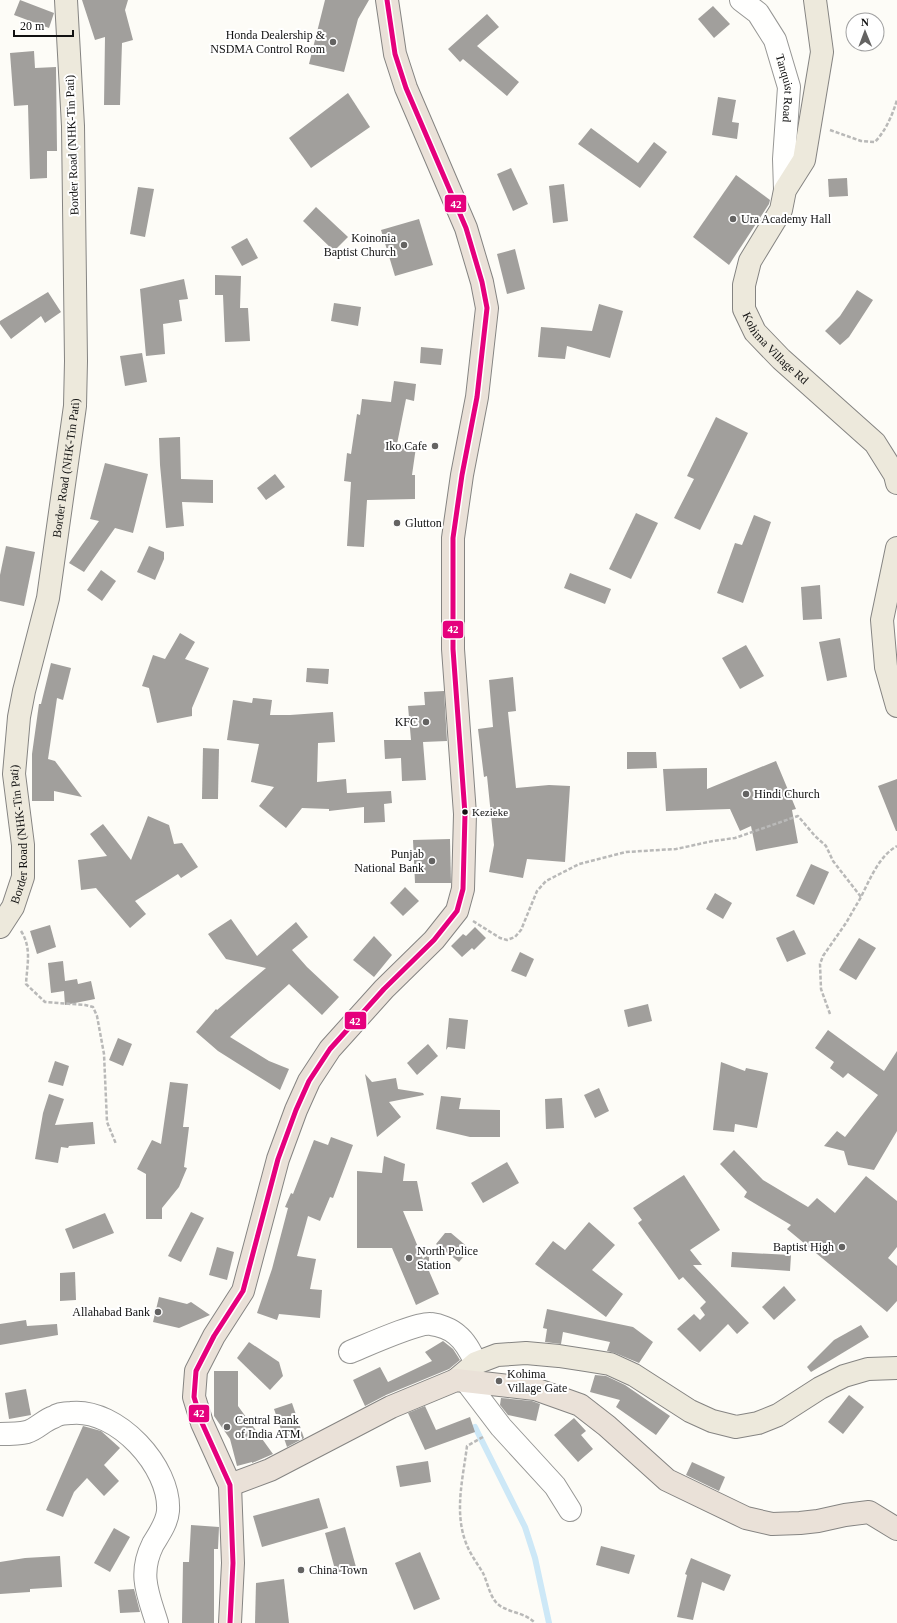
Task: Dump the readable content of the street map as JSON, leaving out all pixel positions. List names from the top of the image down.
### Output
{
  "streets": {
    "main road": ["Border Road (NHK-Tin Pati)", "Kohima Village Rd"],
    "street": ["Tanquist Road"]
  },
  "crossings": [
    ["Tanquist Road", "Kohima Village Rd"]
  ],
  "places": [
    "Honda Dealership & NSDMA Control Room",
    "Ura Academy Hall",
    "Koinonia Baptist Church",
    "Iko Cafe",
    "Glutton",
    "KFC",
    "Hindi Church",
    "Kezieke",
    "Punjab National Bank",
    "Baptist High",
    "North Police Station",
    "Allahabad Bank",
    "Kohima Village Gate",
    "Central Bank of India ATM",
    "China Town"
  ],
  "lines": ["transit line 42"],
  "scale_bar": "20 m",
  "north": "top"
}
